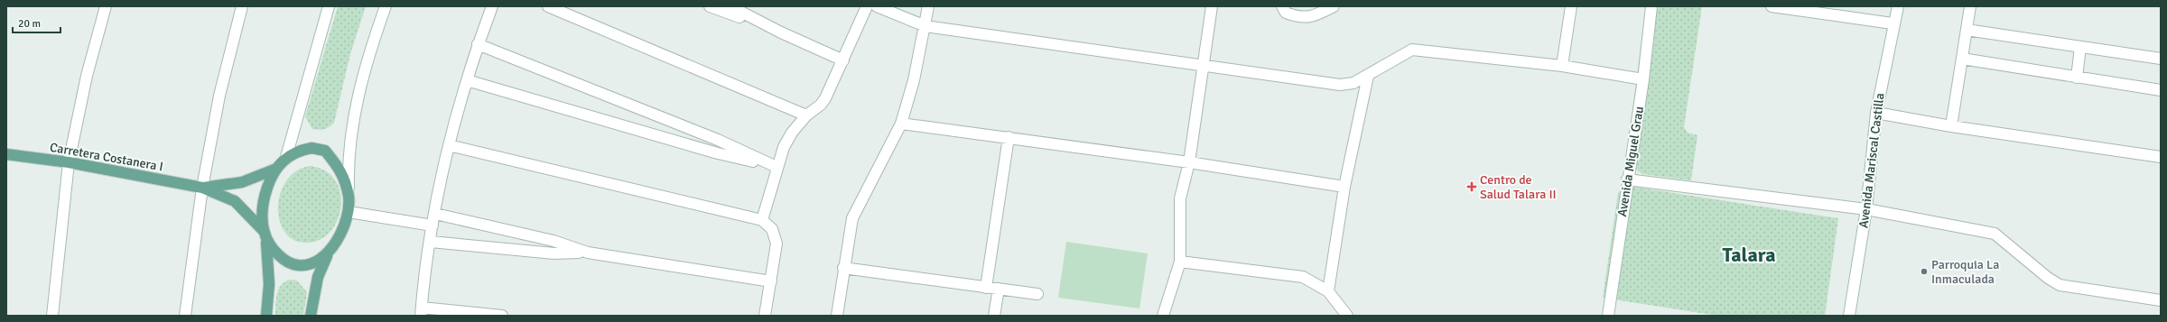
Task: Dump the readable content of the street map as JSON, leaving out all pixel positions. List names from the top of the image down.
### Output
{
  "streets": {
    "main road": ["Carretera Costanera I"],
    "street": ["Avenida Mariscal Castilla", "Avenida Miguel Grau"]
  },
  "districts": ["Talara"],
  "places": {
    "health": ["Centro de Salud Talara II"],
    "other": ["Parroquia La Inmaculada"]
  },
  "scale_bar": "20 m"
}
